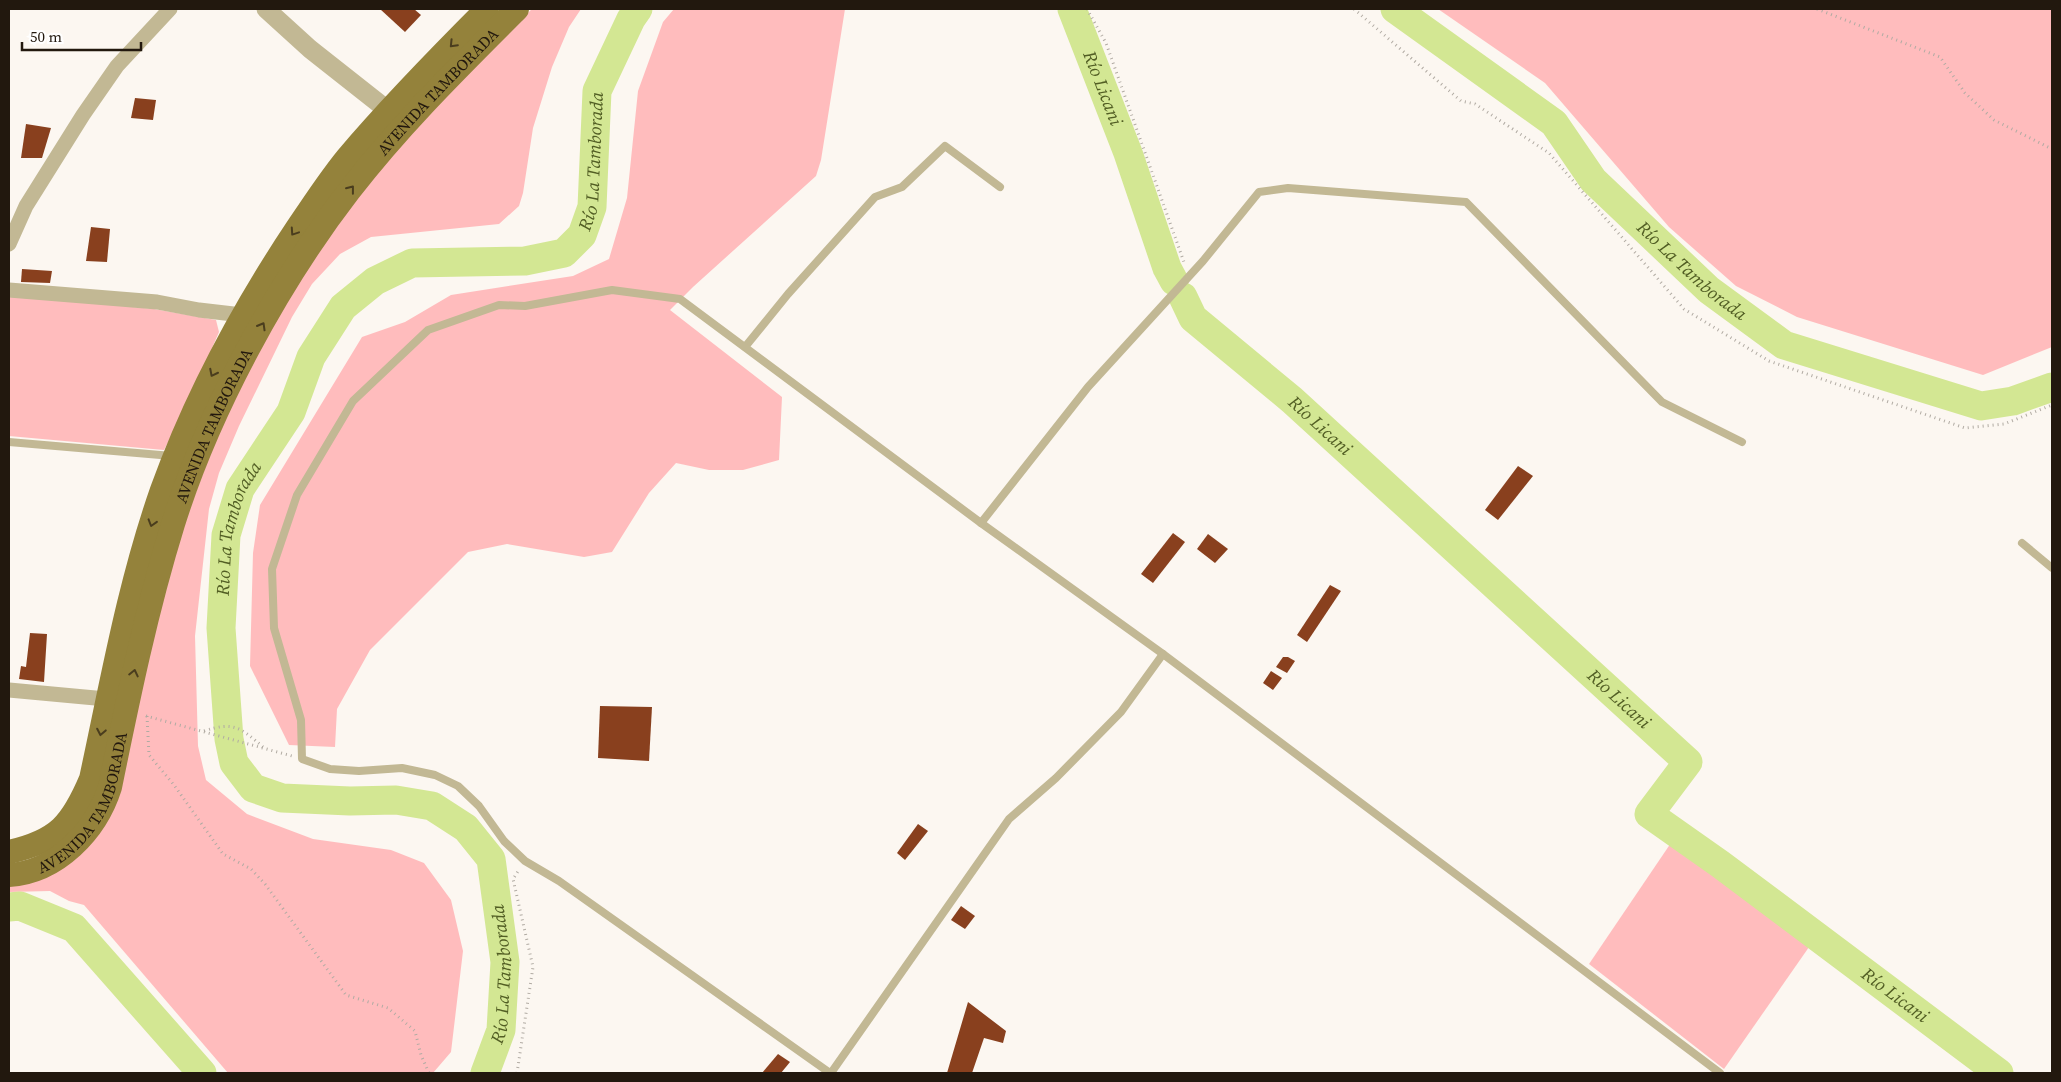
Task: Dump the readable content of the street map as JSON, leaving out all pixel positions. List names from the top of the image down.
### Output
{
  "streets": {
    "main road": ["AVENIDA TAMBORADA"]
  },
  "water": ["Río Licani", "Río La Tamborada"],
  "scale_bar": "50 m"
}
